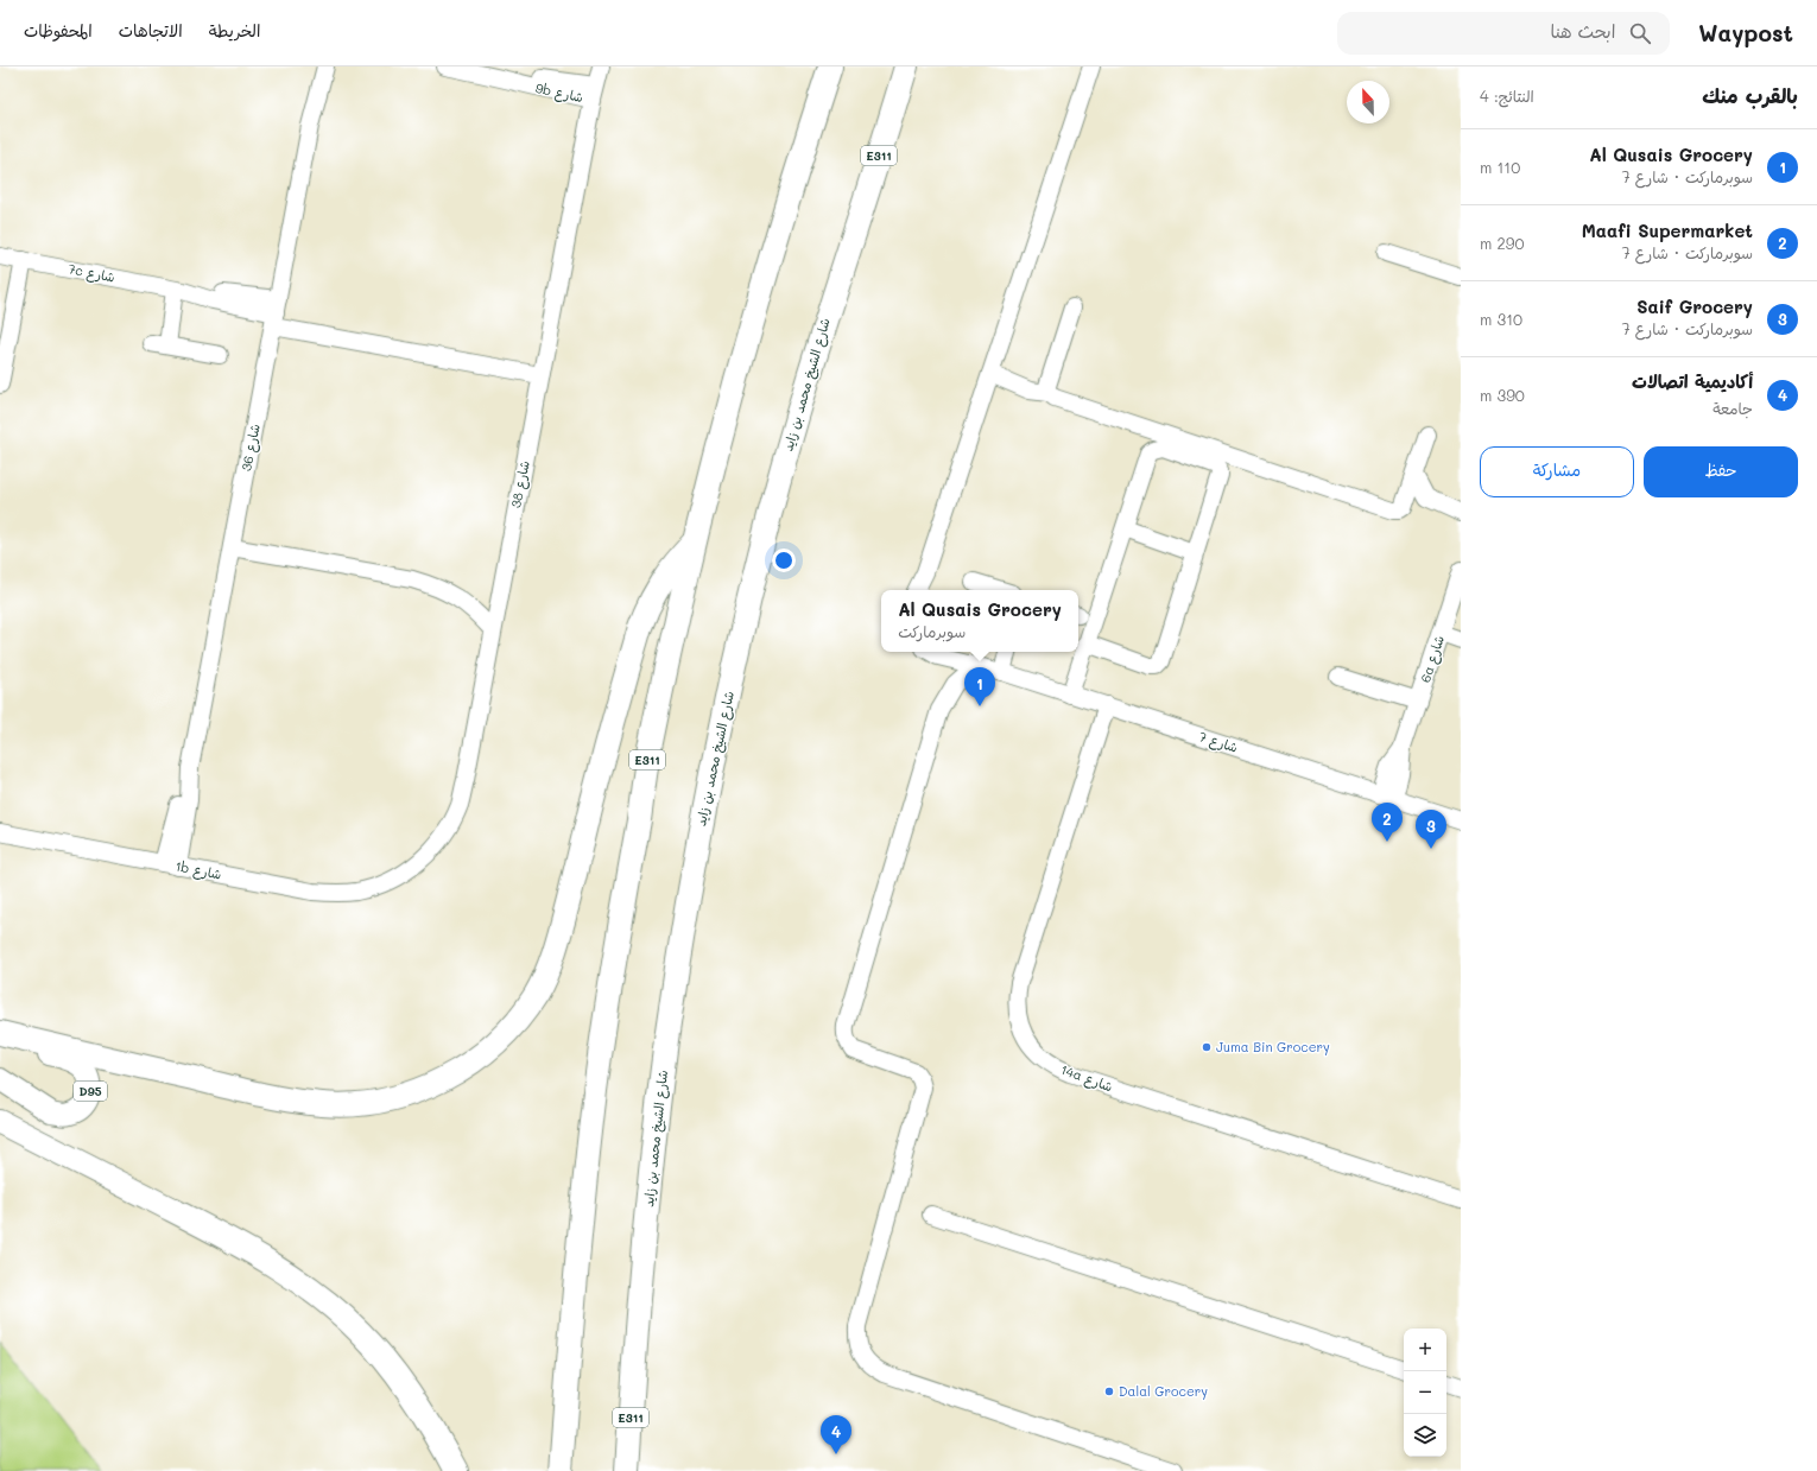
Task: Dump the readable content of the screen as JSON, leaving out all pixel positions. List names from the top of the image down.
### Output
{
  "streets": {
    "highway": ["E311", "شارع الشيخ محمد بن زايد"],
    "main road": ["D95"],
    "street": [
      "9b شارع",
      "7c شارع",
      "شارع 36",
      "شارع 38",
      "6a شارع",
      "شارع 7",
      "1b شارع",
      "14a شارع"
    ]
  },
  "crossings": [
    ["9b شارع", "شارع 38"],
    ["7c شارع", "شارع 36"],
    ["7c شارع", "شارع 38"],
    ["شارع 36", "1b شارع"],
    ["شارع 38", "1b شارع"],
    ["6a شارع", "شارع 7"],
    ["شارع 7", "14a شارع"]
  ],
  "places": ["Juma Bin Grocery", "Dalal Grocery"],
  "north": "top",
  "page": {
    "header": "Waypost",
    "search": "ابحث هنا",
    "nav": ["الخريطة", "الاتجاهات", "المحفوظات"],
    "heading": ["بالقرب منك", "النتائج: 4"],
    "list": [
      {
        "mark": "1",
        "name": "Al Qusais Grocery",
        "note": "سوبرماركت · شارع 7",
        "value": "110 m"
      },
      {
        "mark": "2",
        "name": "Maafi Supermarket",
        "note": "سوبرماركت · شارع 7",
        "value": "290 m"
      },
      {
        "mark": "3",
        "name": "Saif Grocery",
        "note": "سوبرماركت · شارع 7",
        "value": "310 m"
      },
      {
        "mark": "4",
        "name": "أكاديمية اتصالات",
        "note": "جامعة",
        "value": "390 m"
      }
    ],
    "buttons": ["حفظ", "مشاركة"],
    "popup": ["Al Qusais Grocery", "سوبرماركت"],
    "pins": [
      "1",
      "2",
      "3",
      "4"
    ],
    "map_buttons": ["+", "−"]
  }
}
